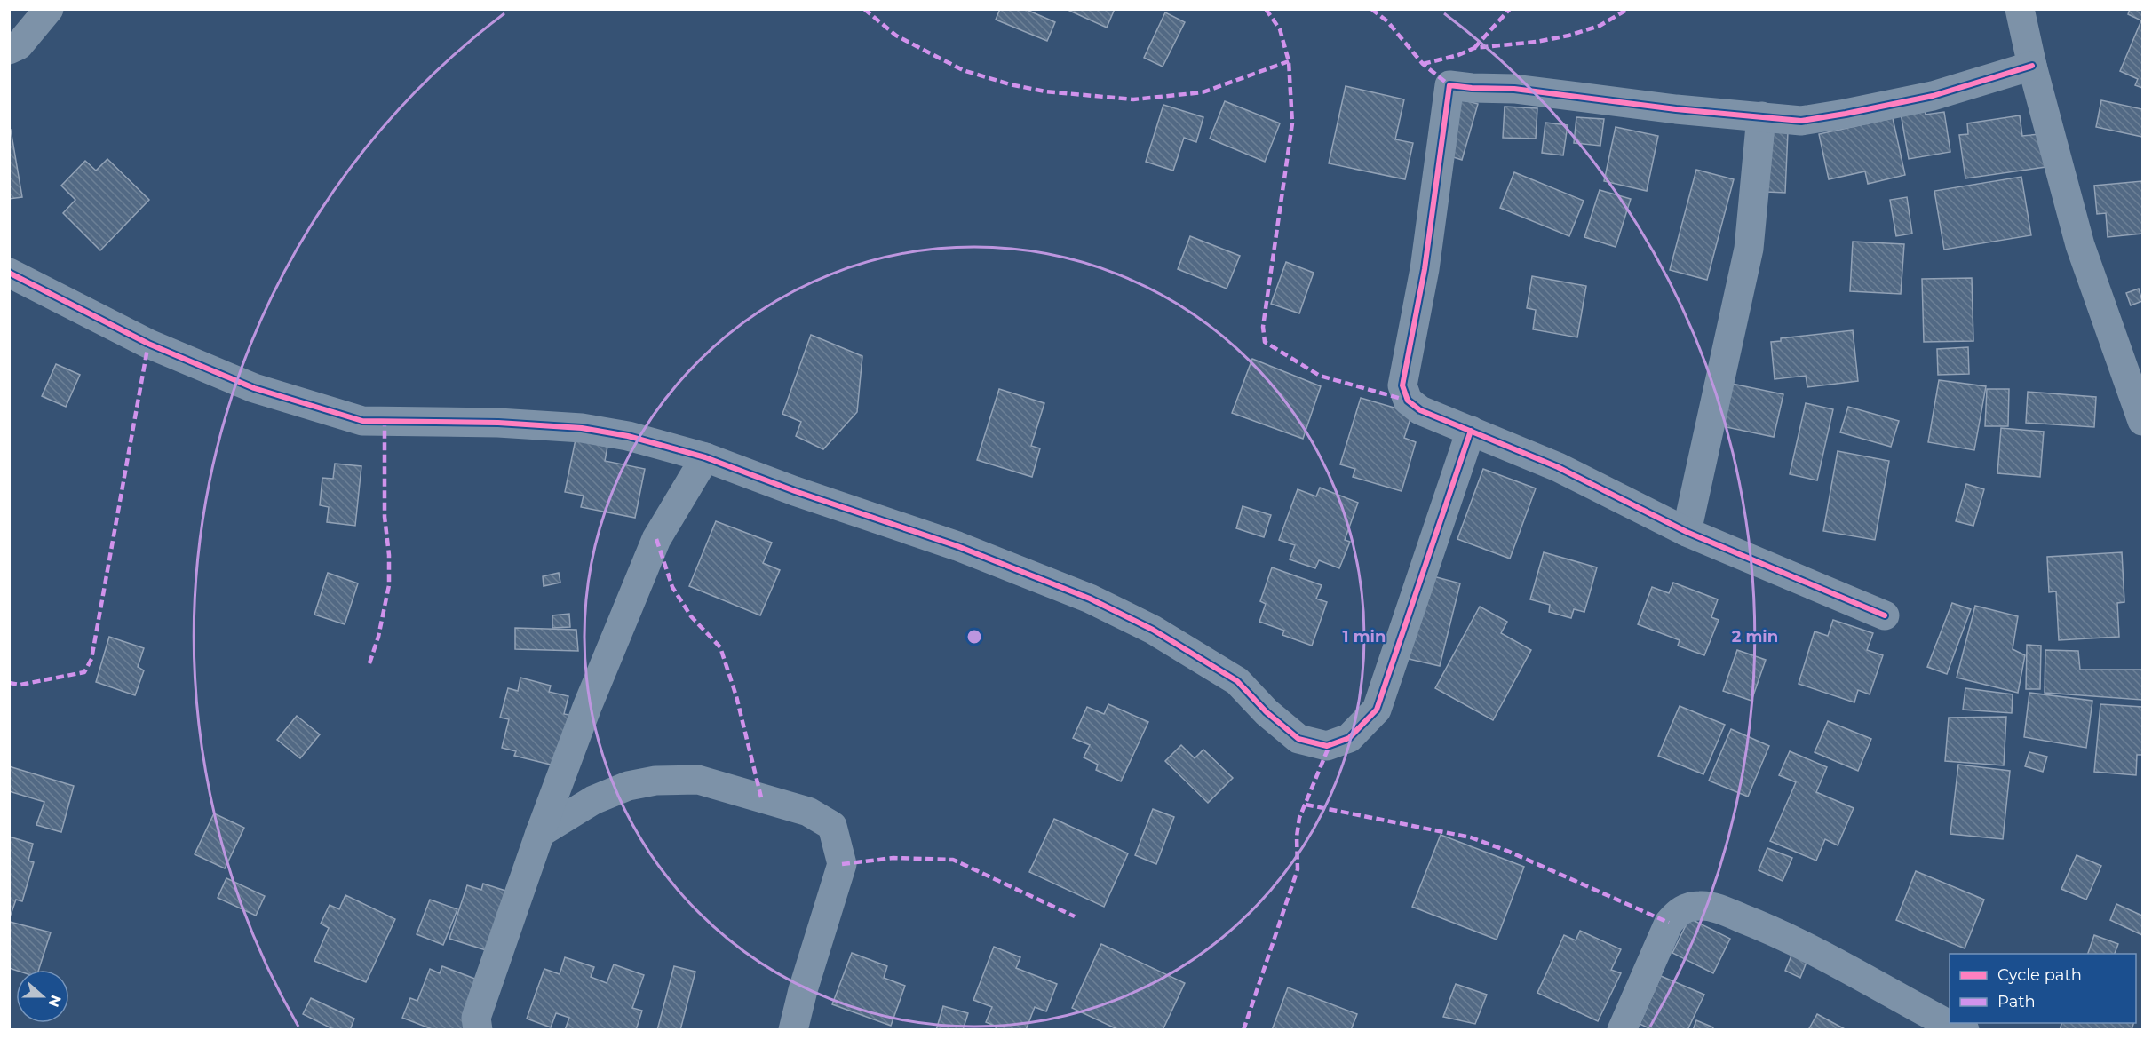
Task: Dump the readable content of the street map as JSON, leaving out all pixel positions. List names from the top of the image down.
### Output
{
  "legend": ["Cycle path", "Path"],
  "north": "right",
  "rings": ["1 min", "2 min"]
}
